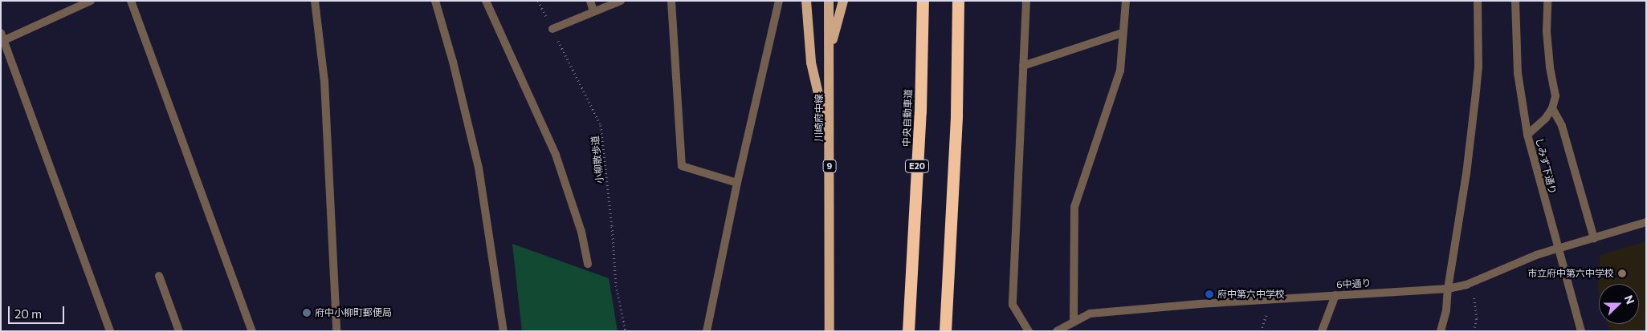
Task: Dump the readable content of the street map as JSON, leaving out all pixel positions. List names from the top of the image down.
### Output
{
  "streets": {
    "highway": ["中央自動車道", "E20"],
    "main road": ["川崎府中線", "9"],
    "street": ["しみず下通り", "6中通り"],
    "path": ["小柳散歩道"]
  },
  "crossings": [
    ["しみず下通り", "6中通り"]
  ],
  "places": ["市立府中第六中学校", "府中第六中学校", "府中小柳町郵便局"],
  "scale_bar": "20 m",
  "north": "right"
}
